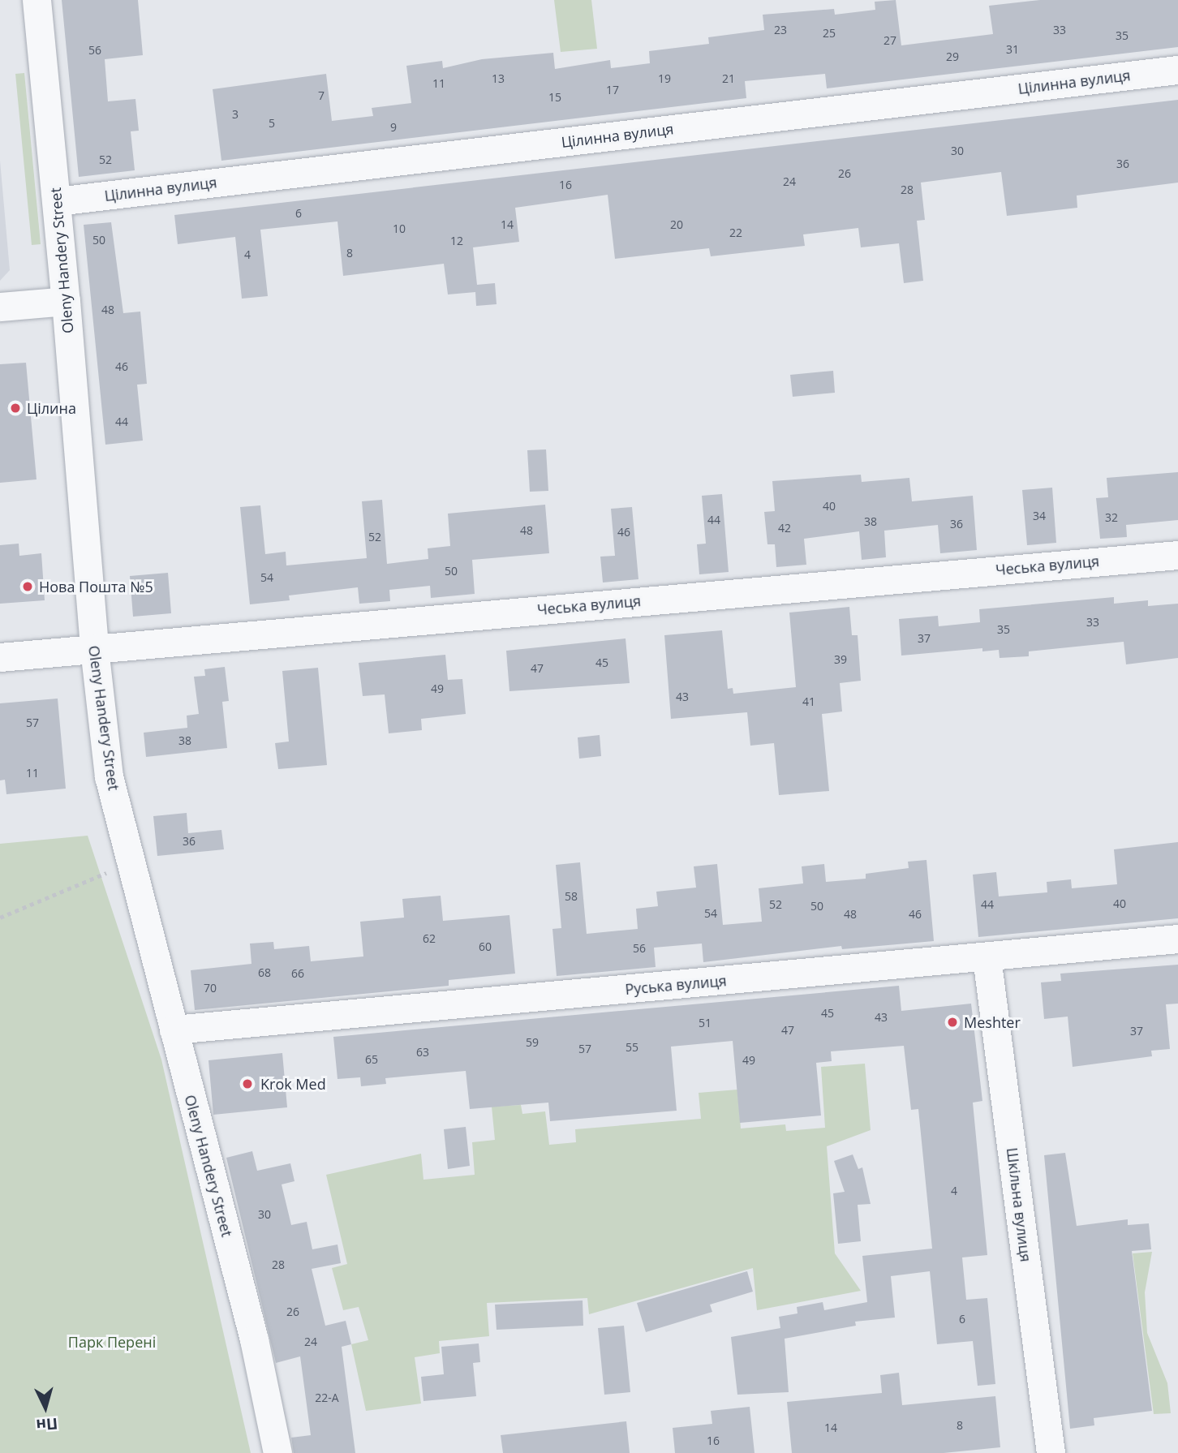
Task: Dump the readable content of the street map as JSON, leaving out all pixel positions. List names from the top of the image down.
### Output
{
  "streets": {
    "street": [
      "Цілинна вулиця",
      "Oleny Handery Street",
      "Чеська вулиця",
      "Руська вулиця",
      "Шкільна вулиця"
    ]
  },
  "crossings": [
    ["Цілинна вулиця", "Oleny Handery Street"],
    ["Oleny Handery Street", "Чеська вулиця"],
    ["Oleny Handery Street", "Руська вулиця"],
    ["Руська вулиця", "Шкільна вулиця"]
  ],
  "parks": ["Парк Перені"],
  "places": [
    "Цілина",
    "Нова Пошта №5",
    "Meshter",
    "Krok Med"
  ],
  "house_numbers": [
    "23",
    "33",
    "25",
    "35",
    "27",
    "31",
    "56",
    "29",
    "13",
    "19",
    "21",
    "11",
    "17",
    "7",
    "15",
    "3",
    "5",
    "9",
    "30",
    "52",
    "36",
    "26",
    "24",
    "16",
    "28",
    "6",
    "14",
    "20",
    "10",
    "22",
    "50",
    "12",
    "8",
    "4",
    "48",
    "46",
    "44",
    "40",
    "34",
    "32",
    "44",
    "38",
    "36",
    "42",
    "48",
    "46",
    "52",
    "50",
    "54",
    "33",
    "35",
    "37",
    "39",
    "45",
    "47",
    "49",
    "43",
    "41",
    "57",
    "38",
    "11",
    "36",
    "58",
    "40",
    "52",
    "44",
    "50",
    "54",
    "48",
    "46",
    "62",
    "60",
    "56",
    "68",
    "66",
    "70",
    "45",
    "43",
    "51",
    "47",
    "37",
    "59",
    "55",
    "57",
    "63",
    "65",
    "49",
    "4",
    "30",
    "28",
    "26",
    "6",
    "24",
    "22-А",
    "8",
    "14",
    "16"
  ],
  "north": "bottom"
}
